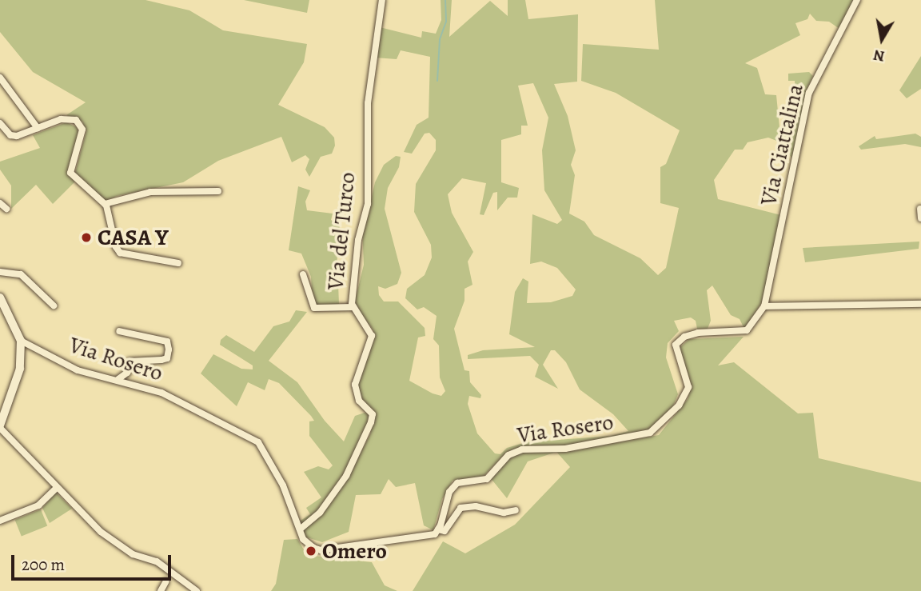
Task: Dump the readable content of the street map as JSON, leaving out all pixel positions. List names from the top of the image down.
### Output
{
  "streets": {
    "street": ["Via Ciattalina", "Via del Turco", "Via Rosero"]
  },
  "crossings": [
    ["Via Ciattalina", "Via Rosero"],
    ["Via del Turco", "Via Rosero"]
  ],
  "places": ["CASA Y", "Omero"],
  "scale_bar": "200 m",
  "north": "bottom"
}
